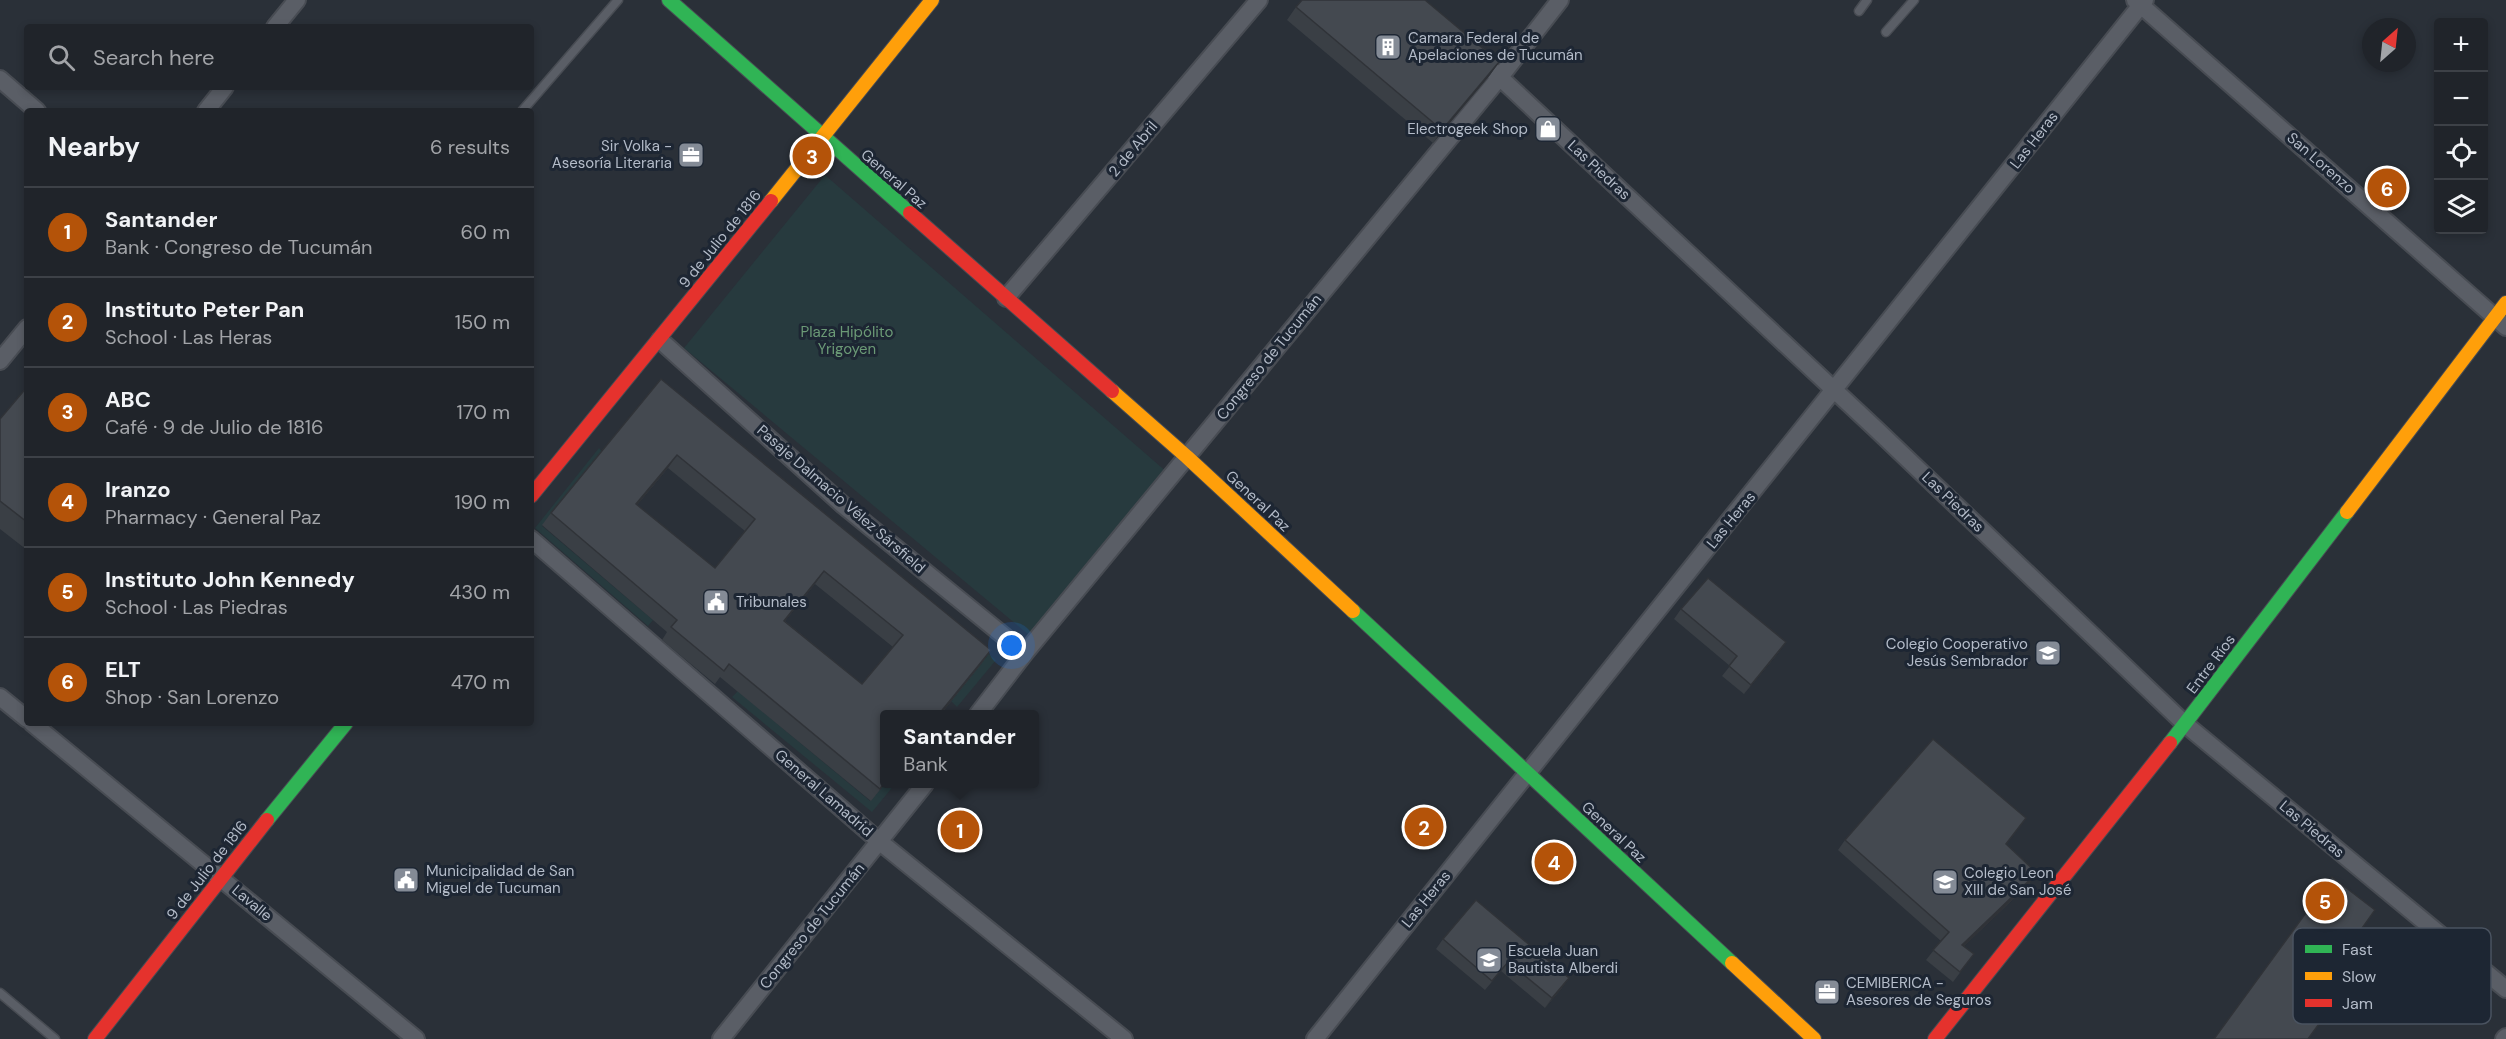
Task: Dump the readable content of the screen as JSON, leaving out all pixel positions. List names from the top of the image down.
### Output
{
  "streets": {
    "street": [
      "Las Heras",
      "2 de Abril",
      "San Lorenzo",
      "Las Piedras",
      "General Paz",
      "9 de Julio de 1816",
      "Congreso de Tucumán",
      "Pasaje Dalmacio Vélez Sársfield",
      "Entre Ríos",
      "General Lamadrid",
      "Lavalle"
    ]
  },
  "crossings": [
    ["Las Heras", "San Lorenzo"],
    ["Las Heras", "Las Piedras"],
    ["Las Heras", "General Paz"],
    ["2 de Abril", "General Paz"],
    ["San Lorenzo", "Entre Ríos"],
    ["Las Piedras", "Congreso de Tucumán"],
    ["Las Piedras", "Entre Ríos"],
    ["General Paz", "9 de Julio de 1816"],
    ["General Paz", "Congreso de Tucumán"],
    ["9 de Julio de 1816", "Pasaje Dalmacio Vélez Sársfield"],
    ["9 de Julio de 1816", "Lavalle"],
    ["Congreso de Tucumán", "Pasaje Dalmacio Vélez Sársfield"],
    ["Congreso de Tucumán", "General Lamadrid"]
  ],
  "parks": ["Plaza Hipólito Yrigoyen"],
  "places": {
    "building": ["Camara Federal de Apelaciones de Tucumán"],
    "shop": ["Electrogeek Shop"],
    "office": ["Sir Volka - Asesoría Literaria", "CEMIBERICA - Asesores de Seguros"],
    "public building": ["Tribunales", "Municipalidad de San Miguel de Tucuman"],
    "school or university": ["Colegio Cooperativo Jesús Sembrador", "Colegio Leon XIII de San José", "Escuela Juan Bautista Alberdi"]
  },
  "legend": ["Fast", "Slow", "Jam"],
  "north": "top right",
  "page": {
    "map_buttons": ["+", "−"],
    "search": "Search here",
    "heading": ["Nearby", "6 results"],
    "pins": [
      "3",
      "6",
      "2",
      "1",
      "4",
      "5"
    ],
    "list": [
      {
        "mark": "1",
        "name": "Santander",
        "note": "Bank · Congreso de Tucumán",
        "value": "60 m"
      },
      {
        "mark": "2",
        "name": "Instituto Peter Pan",
        "note": "School · Las Heras",
        "value": "150 m"
      },
      {
        "mark": "3",
        "name": "ABC",
        "note": "Café · 9 de Julio de 1816",
        "value": "170 m"
      },
      {
        "mark": "4",
        "name": "Iranzo",
        "note": "Pharmacy · General Paz",
        "value": "190 m"
      },
      {
        "mark": "5",
        "name": "Instituto John Kennedy",
        "note": "School · Las Piedras",
        "value": "430 m"
      },
      {
        "mark": "6",
        "name": "ELT",
        "note": "Shop · San Lorenzo",
        "value": "470 m"
      }
    ],
    "popup": ["Santander", "Bank"]
  }
}
